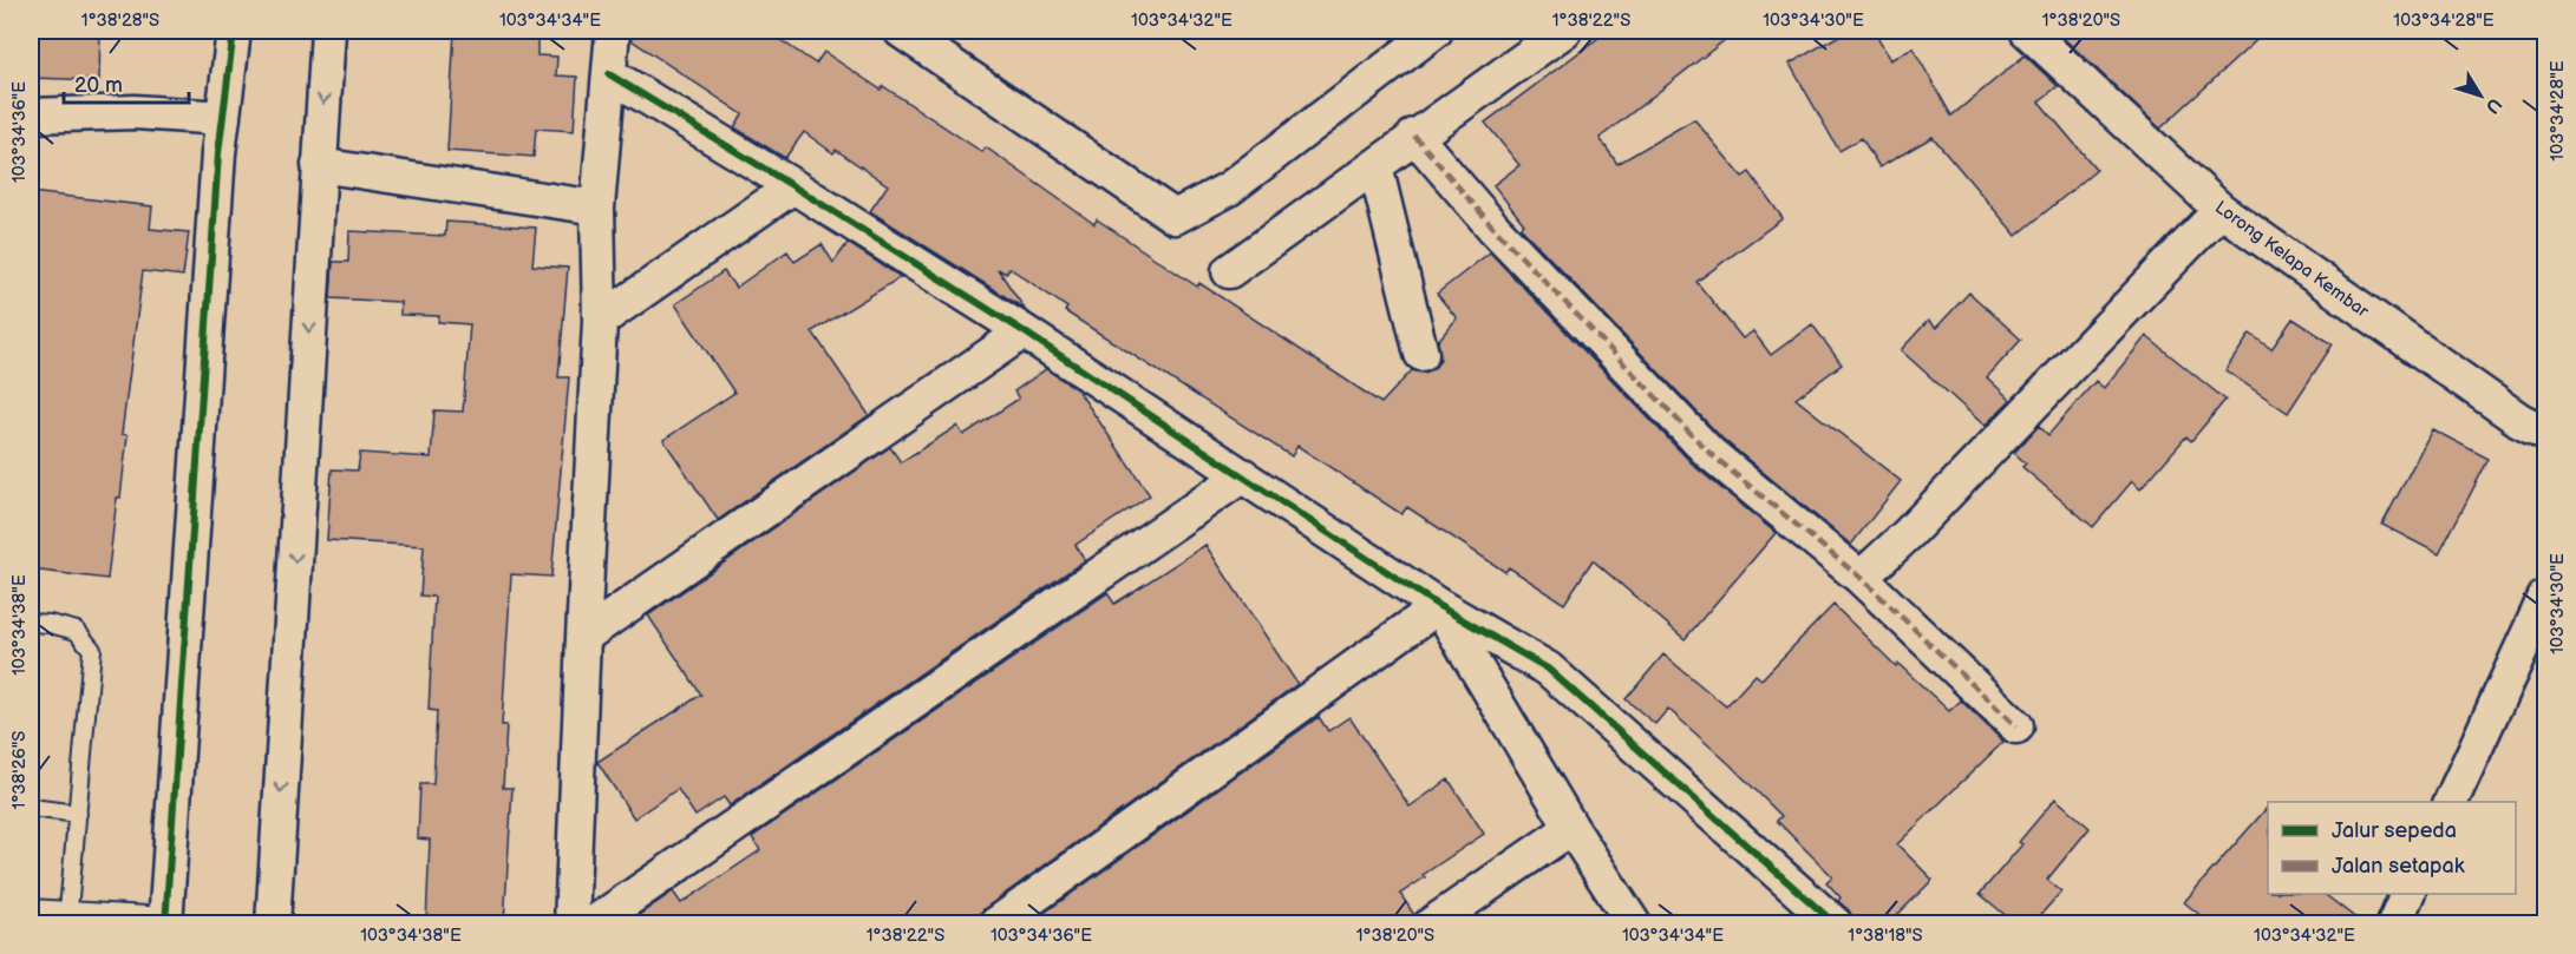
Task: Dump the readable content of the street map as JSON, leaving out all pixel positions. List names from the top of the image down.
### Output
{
  "streets": {
    "street": ["Lorong Kelapa Kembar"]
  },
  "legend": ["Jalur sepeda", "Jalan setapak"],
  "scale_bar": "20 m",
  "north": "bottom right",
  "coordinates": [
    "1°38'28\"S",
    "103°34'34\"E",
    "103°34'32\"E",
    "1°38'22\"S",
    "103°34'30\"E",
    "1°38'20\"S",
    "103°34'28\"E",
    "103°34'36\"E",
    "103°34'38\"E",
    "1°38'26\"S",
    "1°38'18\"S"
  ]
}
